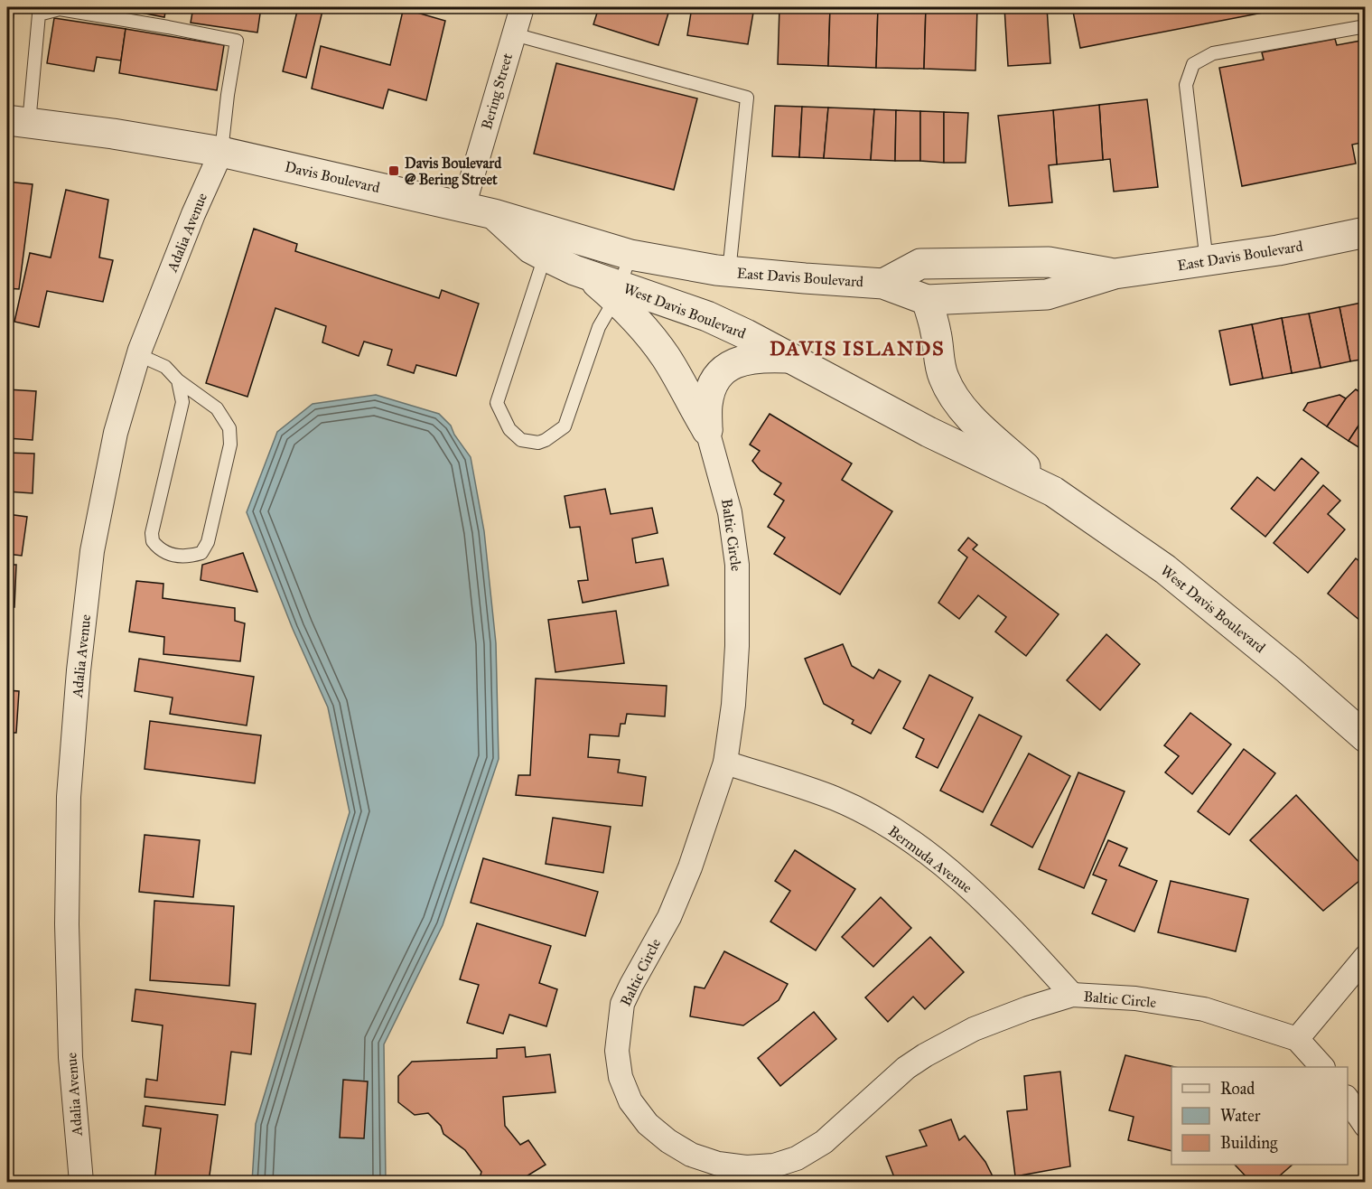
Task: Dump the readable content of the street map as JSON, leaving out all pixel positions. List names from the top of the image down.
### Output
{
  "streets": {
    "street": [
      "Bering Street",
      "Davis Boulevard",
      "Adalia Avenue",
      "East Davis Boulevard",
      "West Davis Boulevard",
      "Baltic Circle",
      "Bermuda Avenue"
    ]
  },
  "crossings": [
    ["Bering Street", "Davis Boulevard"],
    ["Davis Boulevard", "Adalia Avenue"],
    ["East Davis Boulevard", "West Davis Boulevard"],
    ["Baltic Circle", "Bermuda Avenue"]
  ],
  "districts": ["DAVIS ISLANDS"],
  "places": {
    "transit": ["Davis Boulevard @ Bering Street"]
  },
  "legend": ["Road", "Water", "Building"]
}
